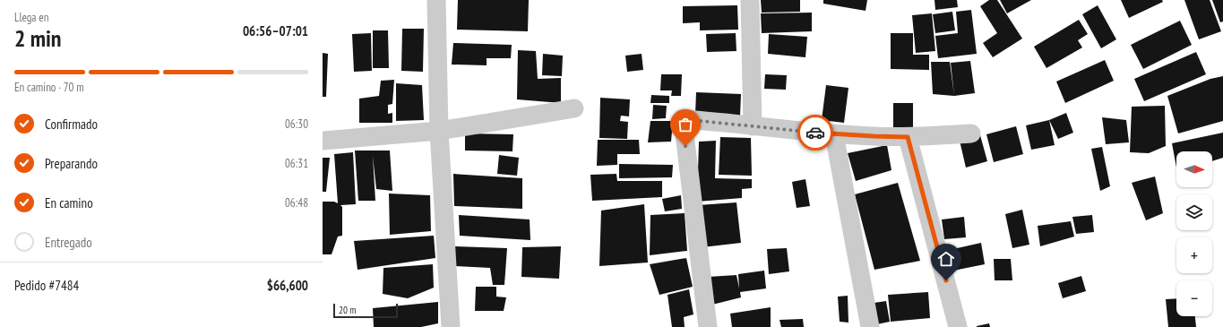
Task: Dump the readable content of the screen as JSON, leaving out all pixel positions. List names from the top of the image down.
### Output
{
  "scale_bar": "20 m",
  "north": "right",
  "page": {
    "heading": ["2 min", "Llega en", "06:56–07:01"],
    "panel": ["Pedido #7484", "$66,600"],
    "bar": "En camino · 70 m",
    "list": [
      ["Confirmado", "06:30"],
      ["Preparando", "06:31"],
      ["En camino", "06:48"],
      "Entregado"
    ],
    "map_buttons": ["+", "−"],
    "scale": "20 m"
  }
}
